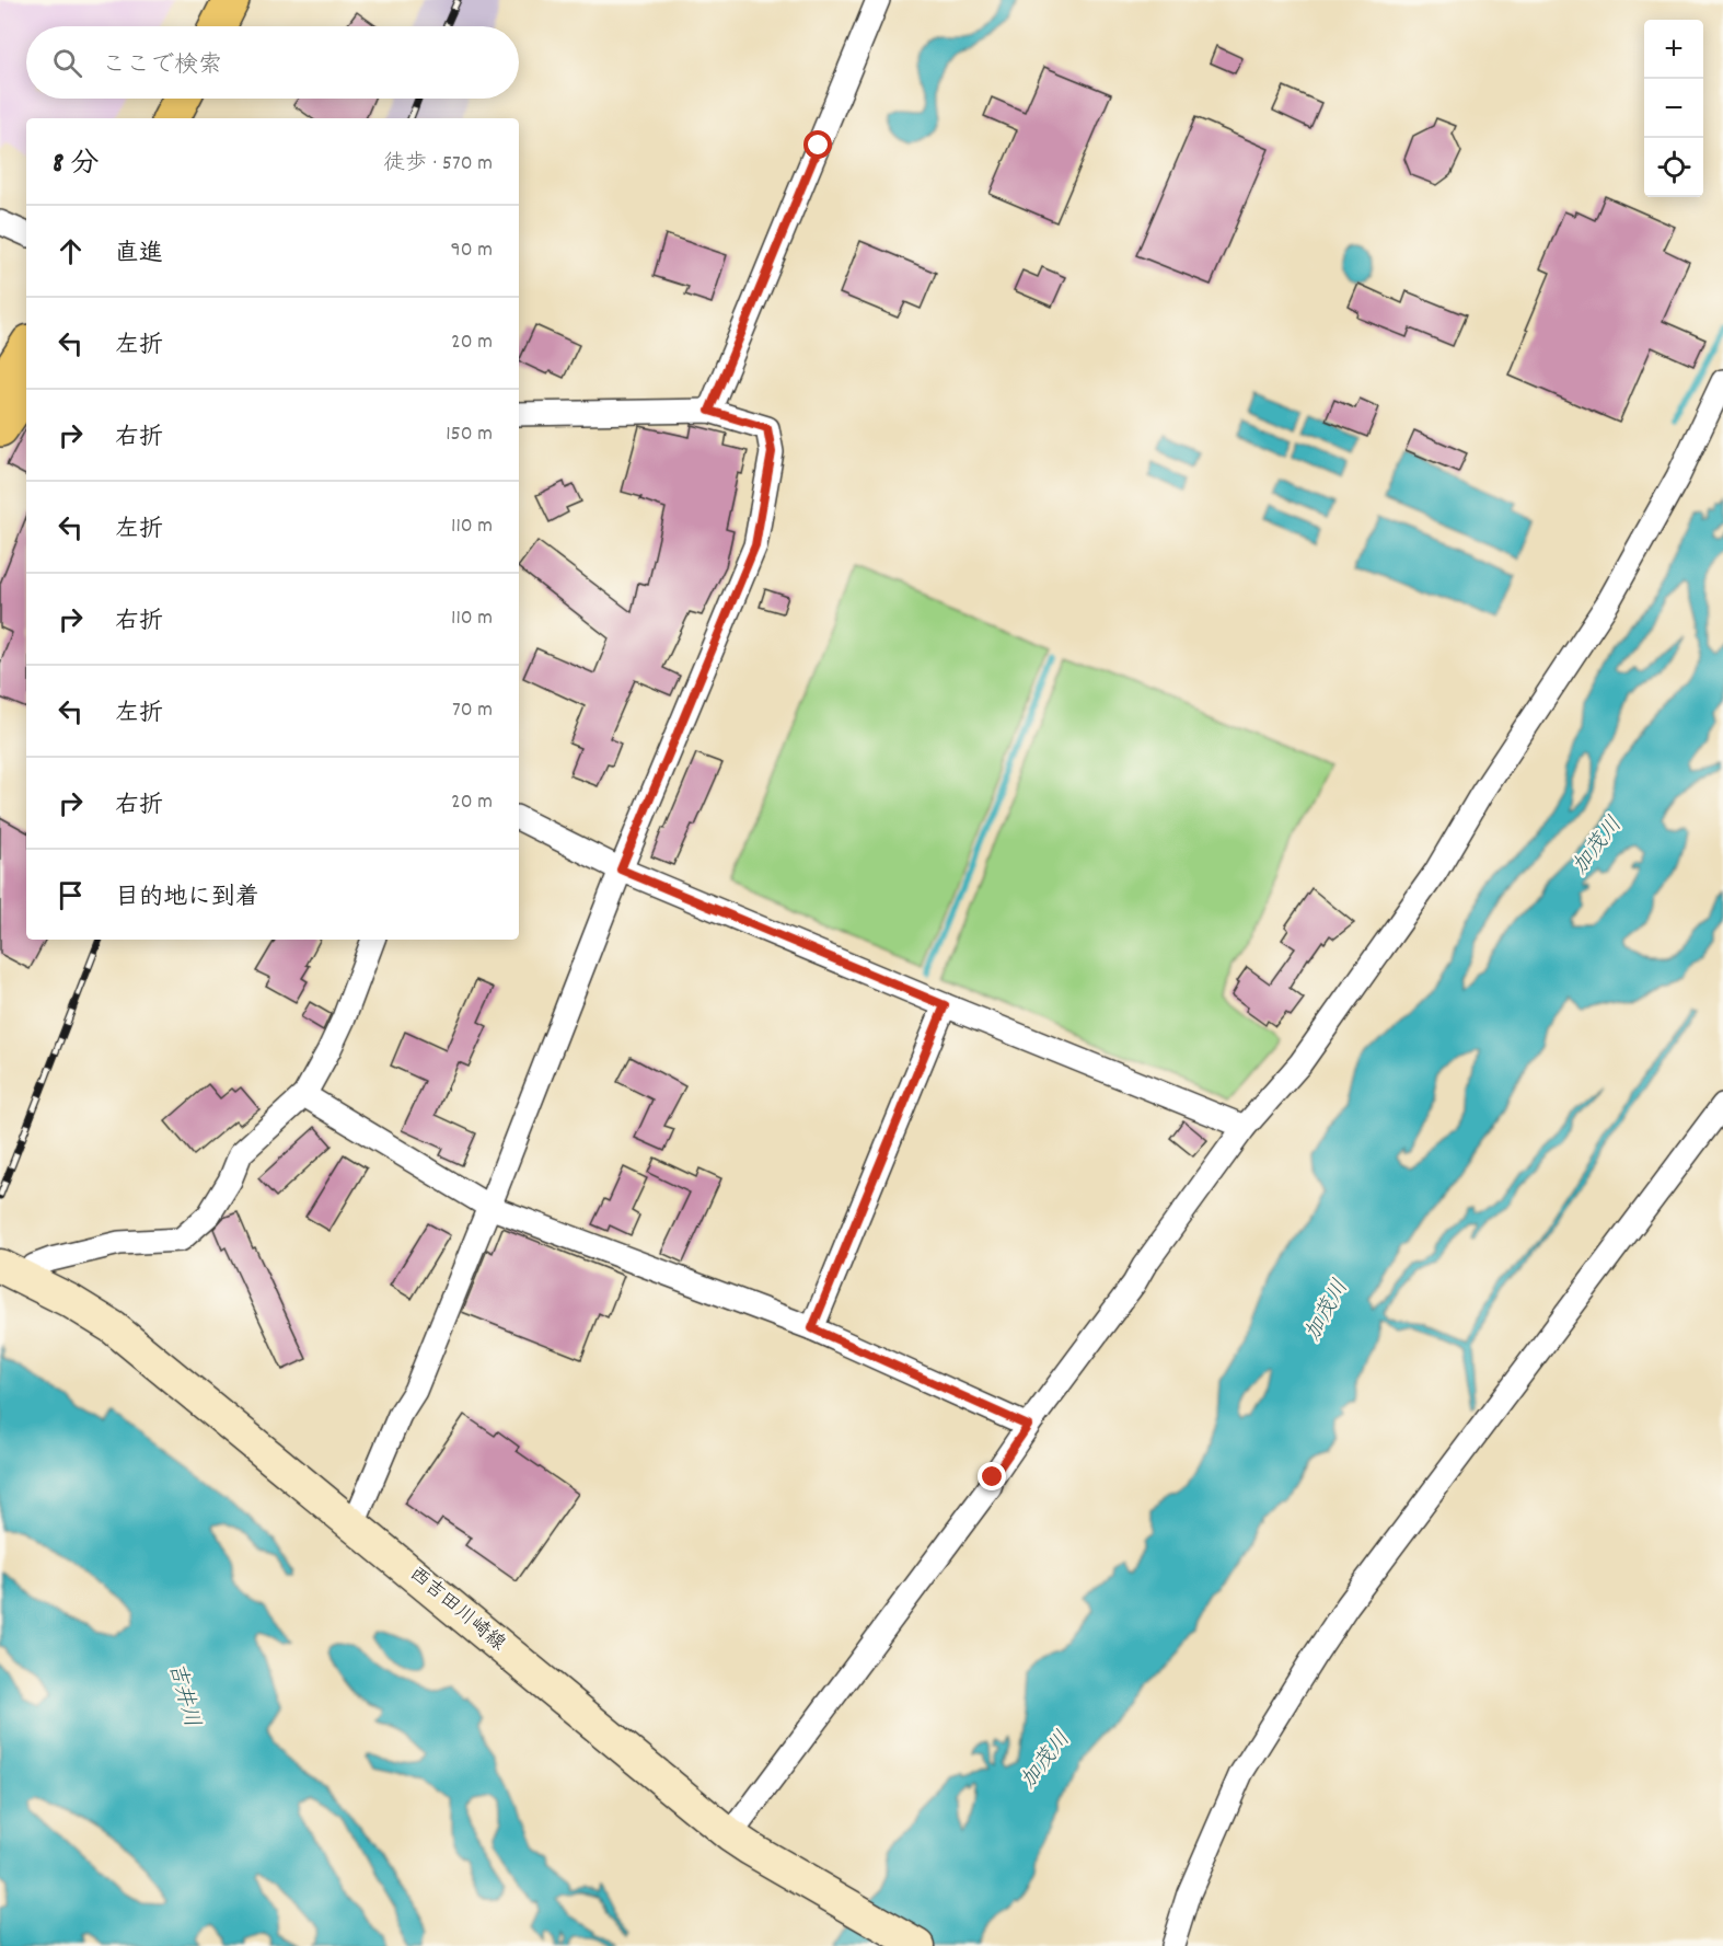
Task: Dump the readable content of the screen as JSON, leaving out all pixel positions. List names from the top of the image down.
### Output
{
  "streets": {
    "main road": ["西吉田川崎線"]
  },
  "water": ["加茂川", "吉井川"],
  "page": {
    "map_buttons": ["+", "−"],
    "search": "ここで検索",
    "heading": ["8 分", "徒歩 · 570 m"],
    "list": [
      ["直進", "90 m"],
      ["左折", "20 m"],
      ["右折", "150 m"],
      ["左折", "110 m"],
      ["右折", "110 m"],
      ["左折", "70 m"],
      ["右折", "20 m"],
      "目的地に到着"
    ]
  }
}
